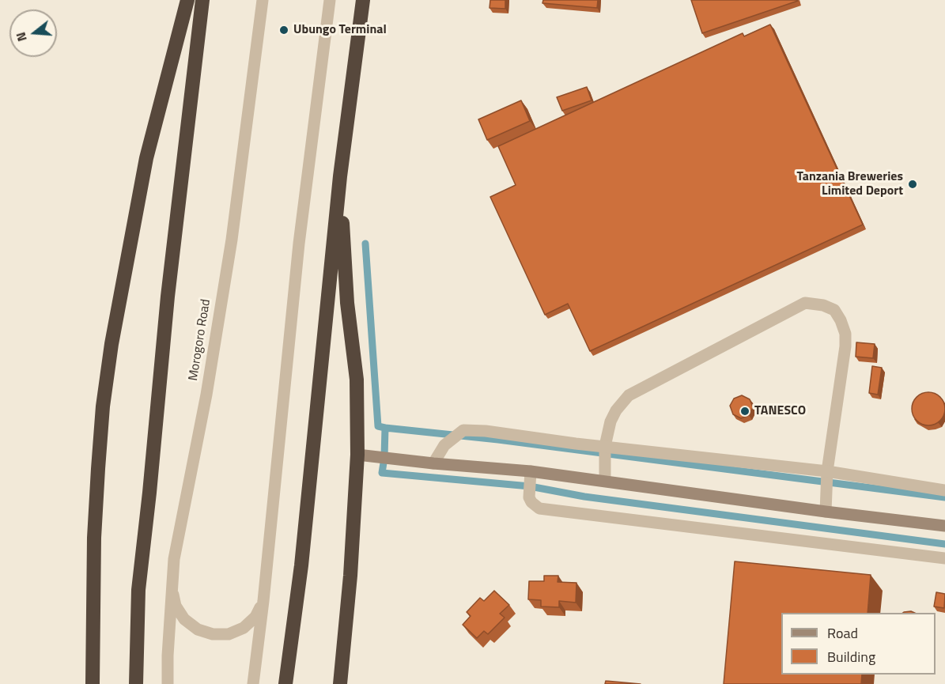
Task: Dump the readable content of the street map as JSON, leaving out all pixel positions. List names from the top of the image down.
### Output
{
  "streets": {
    "street": ["Morogoro Road"]
  },
  "places": ["Ubungo Terminal", "Tanzania Breweries Limited Deport", "TANESCO"],
  "legend": ["Road", "Building"],
  "north": "left"
}
